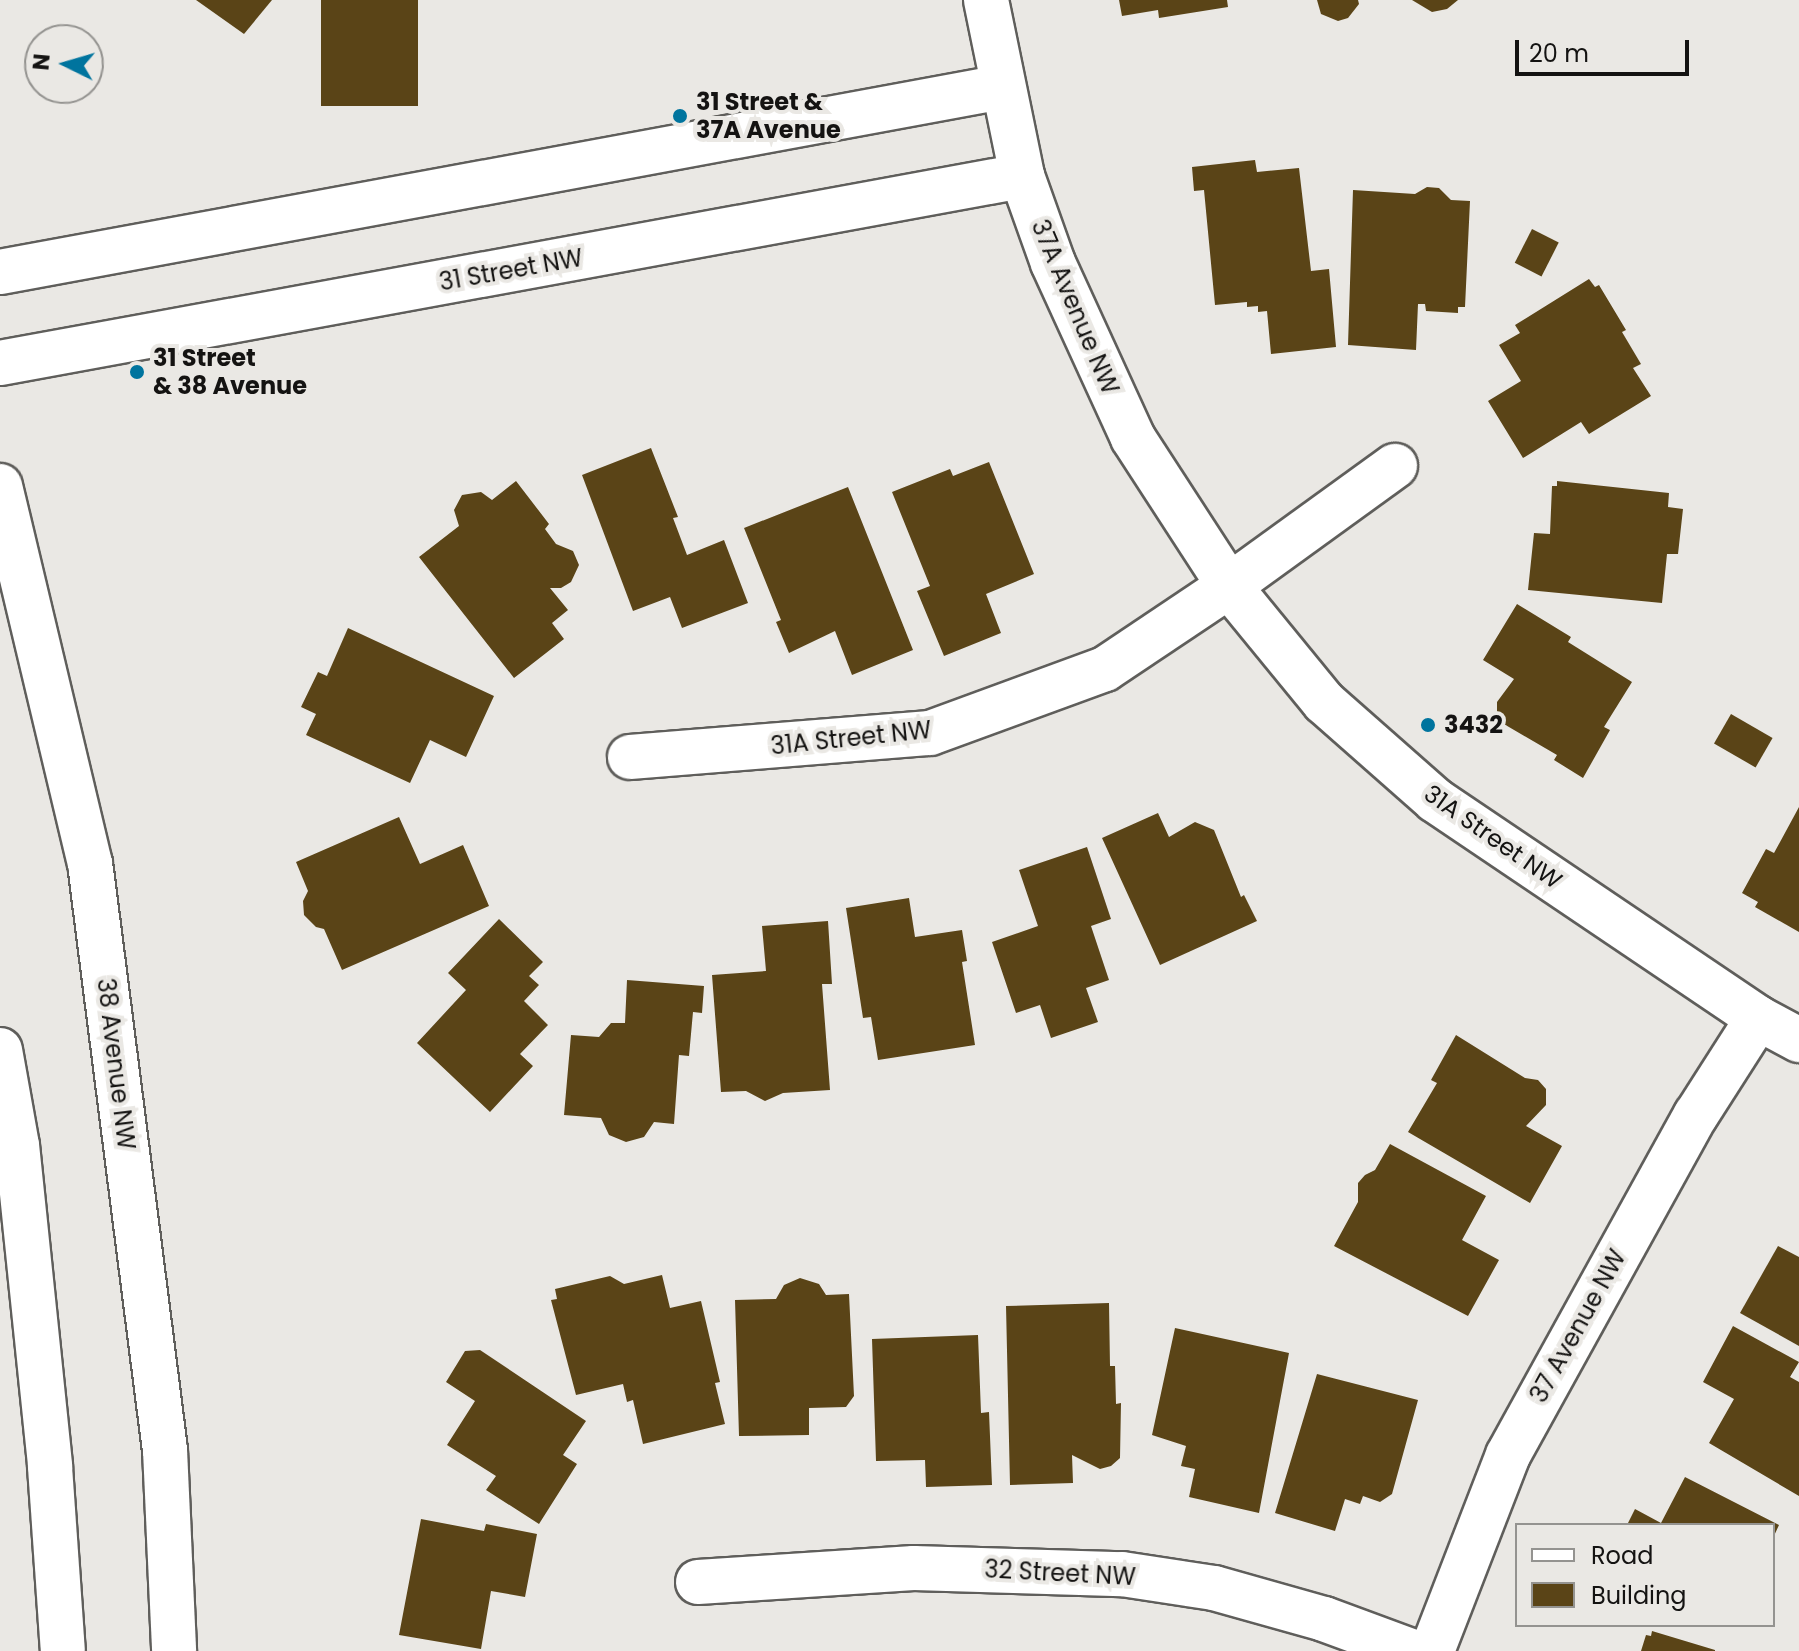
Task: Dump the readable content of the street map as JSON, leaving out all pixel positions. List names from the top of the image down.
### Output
{
  "streets": {
    "street": [
      "31 Street NW",
      "37A Avenue NW",
      "31A Street NW",
      "38 Avenue NW",
      "37 Avenue NW",
      "32 Street NW"
    ]
  },
  "crossings": [
    ["31 Street NW", "37A Avenue NW"],
    ["37A Avenue NW", "31A Street NW"],
    ["31A Street NW", "37 Avenue NW"]
  ],
  "places": ["31 Street & 37A Avenue", "31 Street & 38 Avenue", "3432"],
  "legend": ["Road", "Building"],
  "scale_bar": "20 m",
  "north": "left"
}
